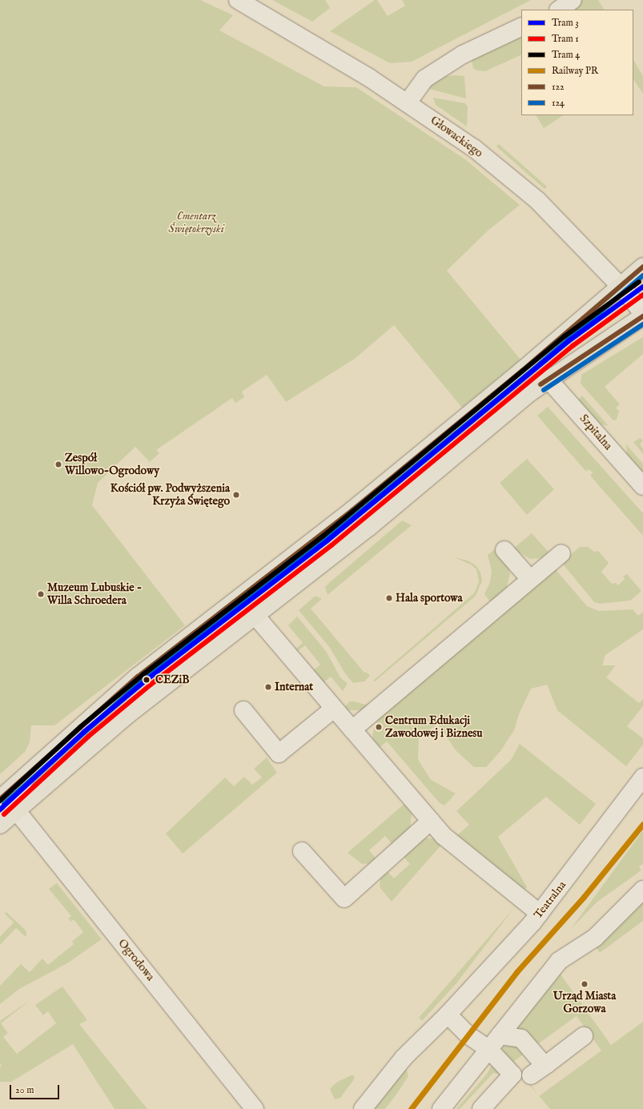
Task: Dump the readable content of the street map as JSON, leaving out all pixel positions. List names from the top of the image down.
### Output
{
  "streets": {
    "street": [
      "Głowackiego",
      "Szpitalna",
      "Teatralna",
      "Ogrodowa"
    ]
  },
  "parks": ["Cmentarz Świętokrzyski"],
  "places": [
    "Zespół Willowo-Ogrodowy",
    "Kościół pw. Podwyższenia Krzyża Świętego",
    "Muzeum Lubuskie - Willa Schroedera",
    "Hala sportowa",
    "CEZiB",
    "Internat",
    "Centrum Edukacji Zawodowej i Biznesu",
    "Urząd Miasta Gorzowa"
  ],
  "lines": [
    "transit line 122",
    "transit line 124",
    "tram line 4",
    "tram line 3",
    "tram line 1",
    "rail line PR"
  ],
  "legend": [
    "Tram 3",
    "Tram 1",
    "Tram 4",
    "Railway PR",
    "122",
    "124"
  ],
  "scale_bar": "20 m"
}
